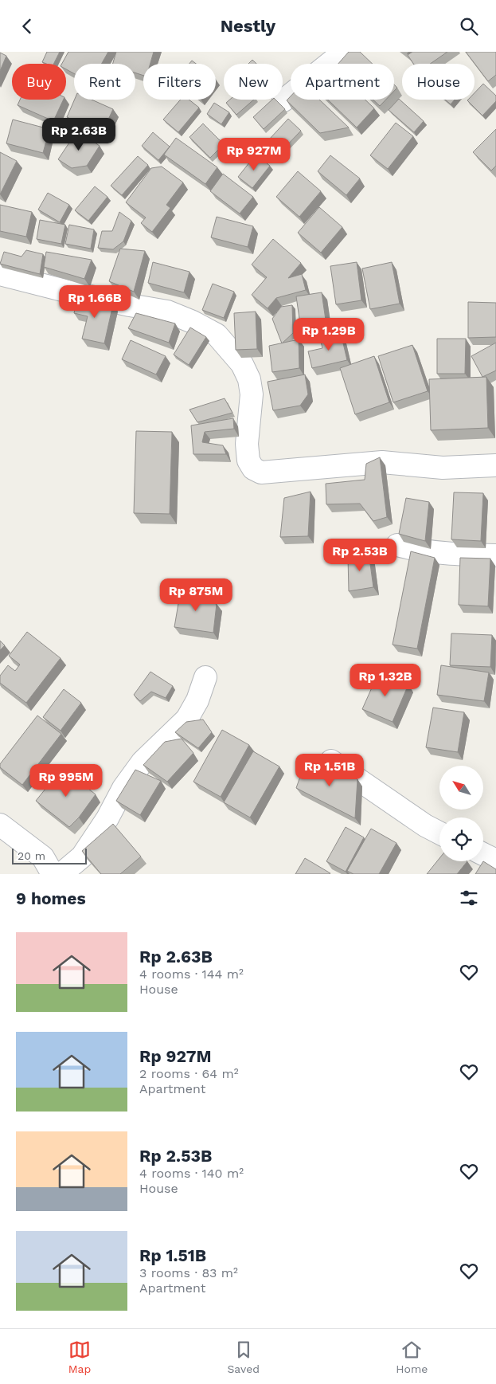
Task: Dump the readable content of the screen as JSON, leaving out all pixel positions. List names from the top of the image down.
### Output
{
  "scale_bar": "20 m",
  "north": "top left",
  "page": {
    "header": "Nestly",
    "chip": [
      "Buy",
      "Rent",
      "Filters",
      "New",
      "Apartment",
      "House"
    ],
    "price": [
      "Rp 2.63B",
      "Rp 927M",
      "Rp 1.66B",
      "Rp 1.29B",
      "Rp 2.53B",
      "Rp 875M",
      "Rp 1.32B",
      "Rp 1.51B",
      "Rp 995M"
    ],
    "scale": "20 m",
    "heading": "9 homes",
    "list": [
      {
        "name": "Rp 2.63B",
        "note": "4 rooms · 144 m² · House"
      },
      {
        "name": "Rp 927M",
        "note": "2 rooms · 64 m² · Apartment"
      },
      {
        "name": "Rp 2.53B",
        "note": "4 rooms · 140 m² · House"
      },
      {
        "name": "Rp 1.51B",
        "note": "3 rooms · 83 m² · Apartment"
      }
    ],
    "tabs": ["Map", "Saved", "Home"]
  }
}
